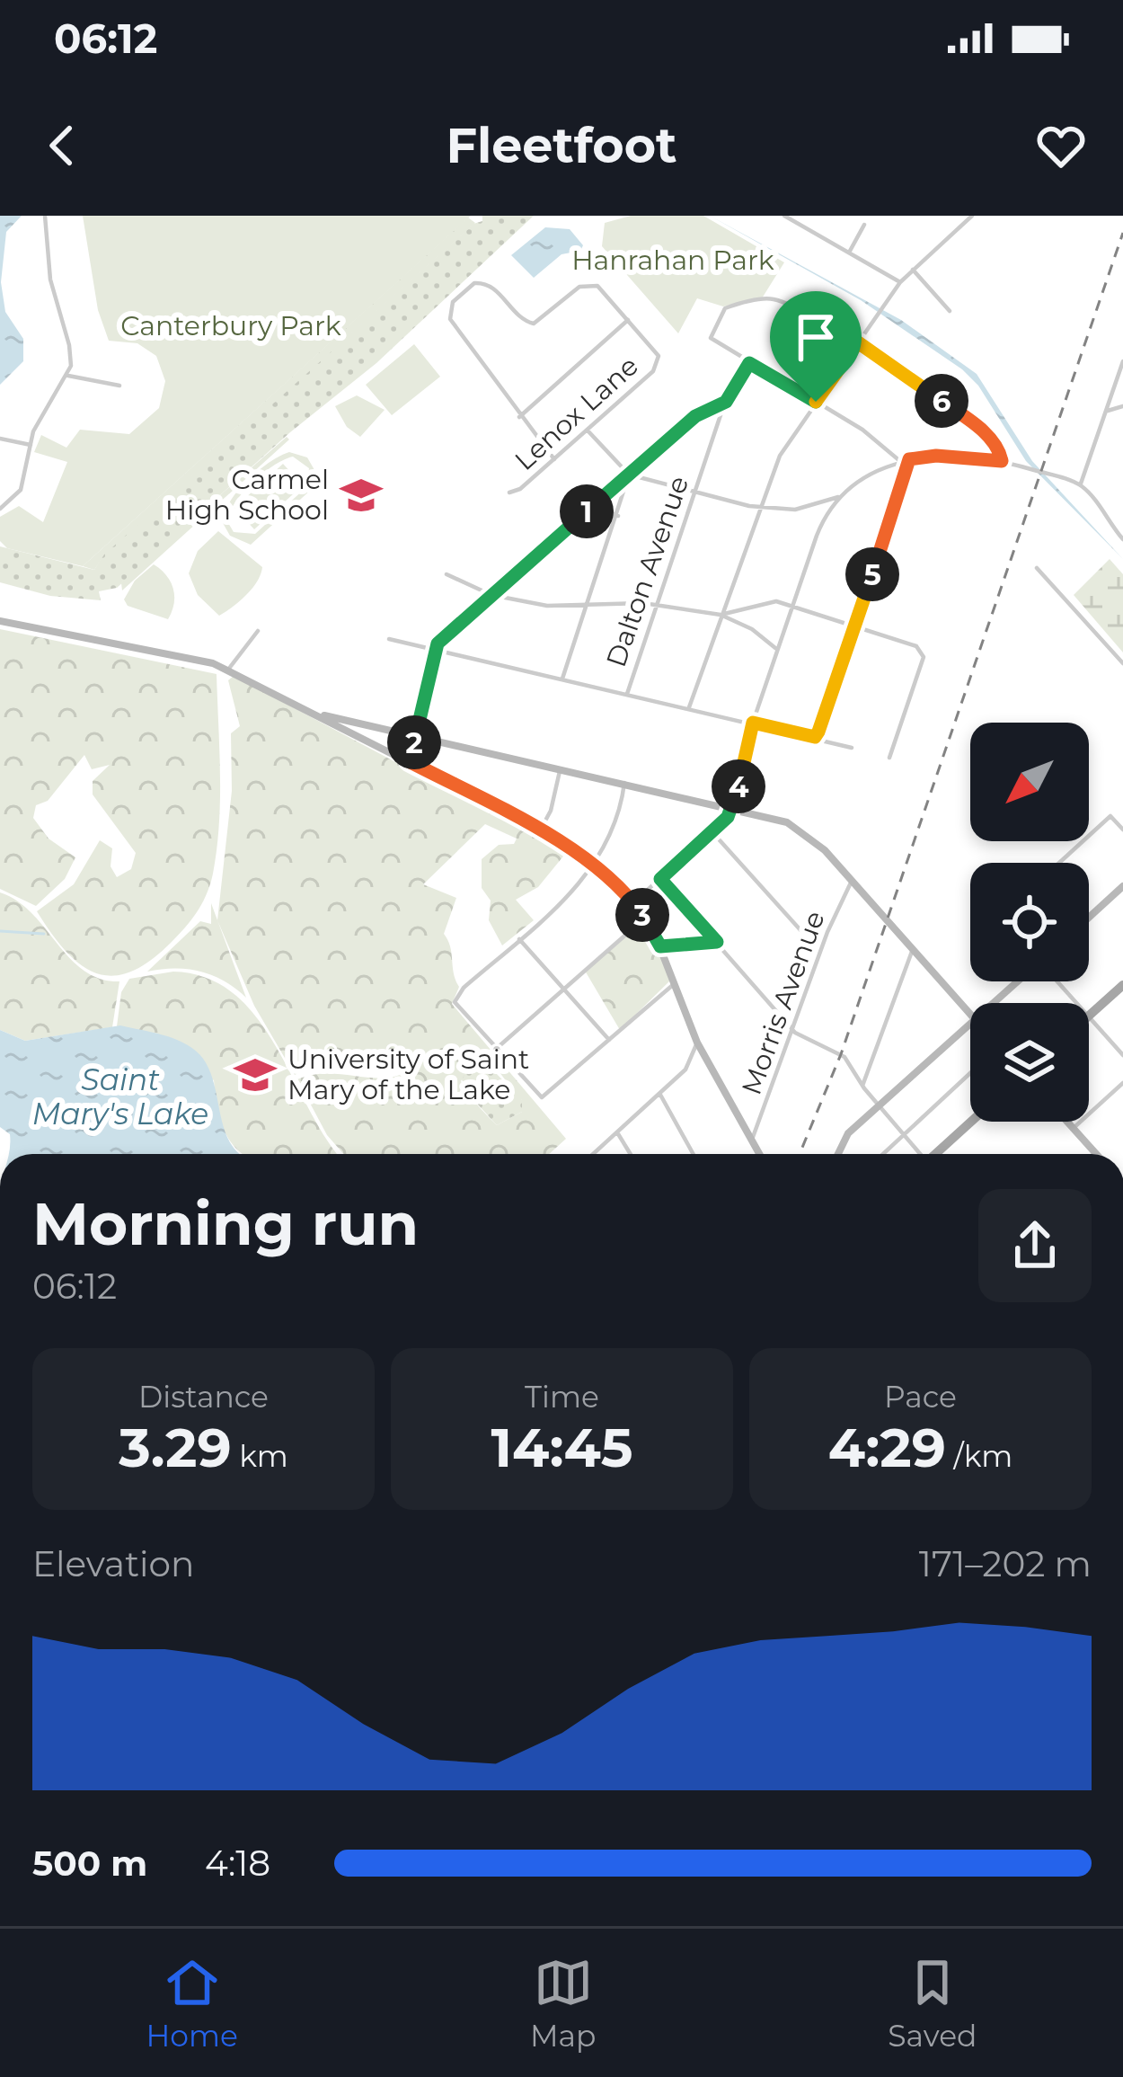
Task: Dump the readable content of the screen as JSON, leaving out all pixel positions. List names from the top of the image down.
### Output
{
  "streets": {
    "street": ["Lenox Lane", "Dalton Avenue", "Morris Avenue"]
  },
  "water": ["Saint Mary's Lake"],
  "parks": ["Hanrahan Park", "Canterbury Park"],
  "places": {
    "school or university": ["Carmel High School", "University of Saint Mary of the Lake"]
  },
  "north": "bottom left",
  "page": {
    "status": "06:12",
    "header": "Fleetfoot",
    "pins": [
      "6",
      "1",
      "5",
      "2",
      "4",
      "3"
    ],
    "heading": ["Morning run", "06:12"],
    "stats": [
      ["Distance", "3.29 km"],
      ["Time", "14:45"],
      ["Pace", "4:29 /km"]
    ],
    "chart": ["Elevation", "171–202 m"],
    "list": [
      {
        "name": "500 m",
        "note": "4:18"
      }
    ],
    "tabs": ["Home", "Map", "Saved"]
  }
}
